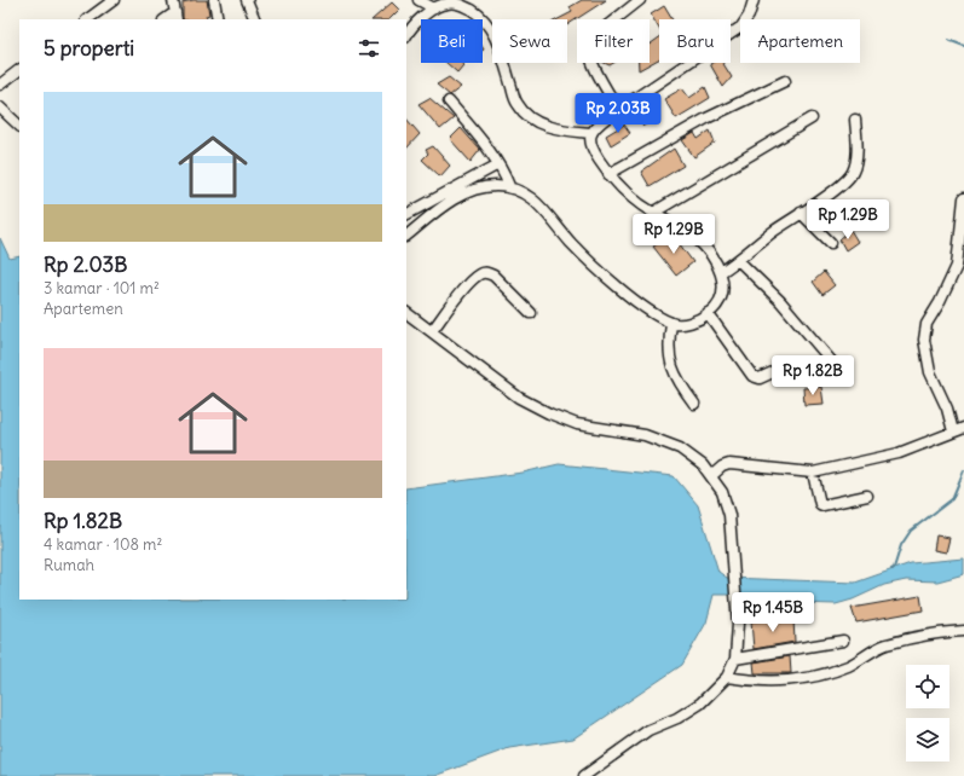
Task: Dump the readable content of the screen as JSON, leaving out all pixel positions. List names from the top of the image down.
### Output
{
  "page": {
    "chip": [
      "Beli",
      "Sewa",
      "Filter",
      "Baru",
      "Apartemen"
    ],
    "heading": "5 properti",
    "list": [
      {
        "name": "Rp 2.03B",
        "note": "3 kamar · 101 m² · Apartemen"
      },
      {
        "name": "Rp 1.82B",
        "note": "4 kamar · 108 m² · Rumah"
      }
    ],
    "price": [
      "Rp 2.03B",
      "Rp 1.29B",
      "Rp 1.29B",
      "Rp 1.82B",
      "Rp 1.45B"
    ]
  }
}
